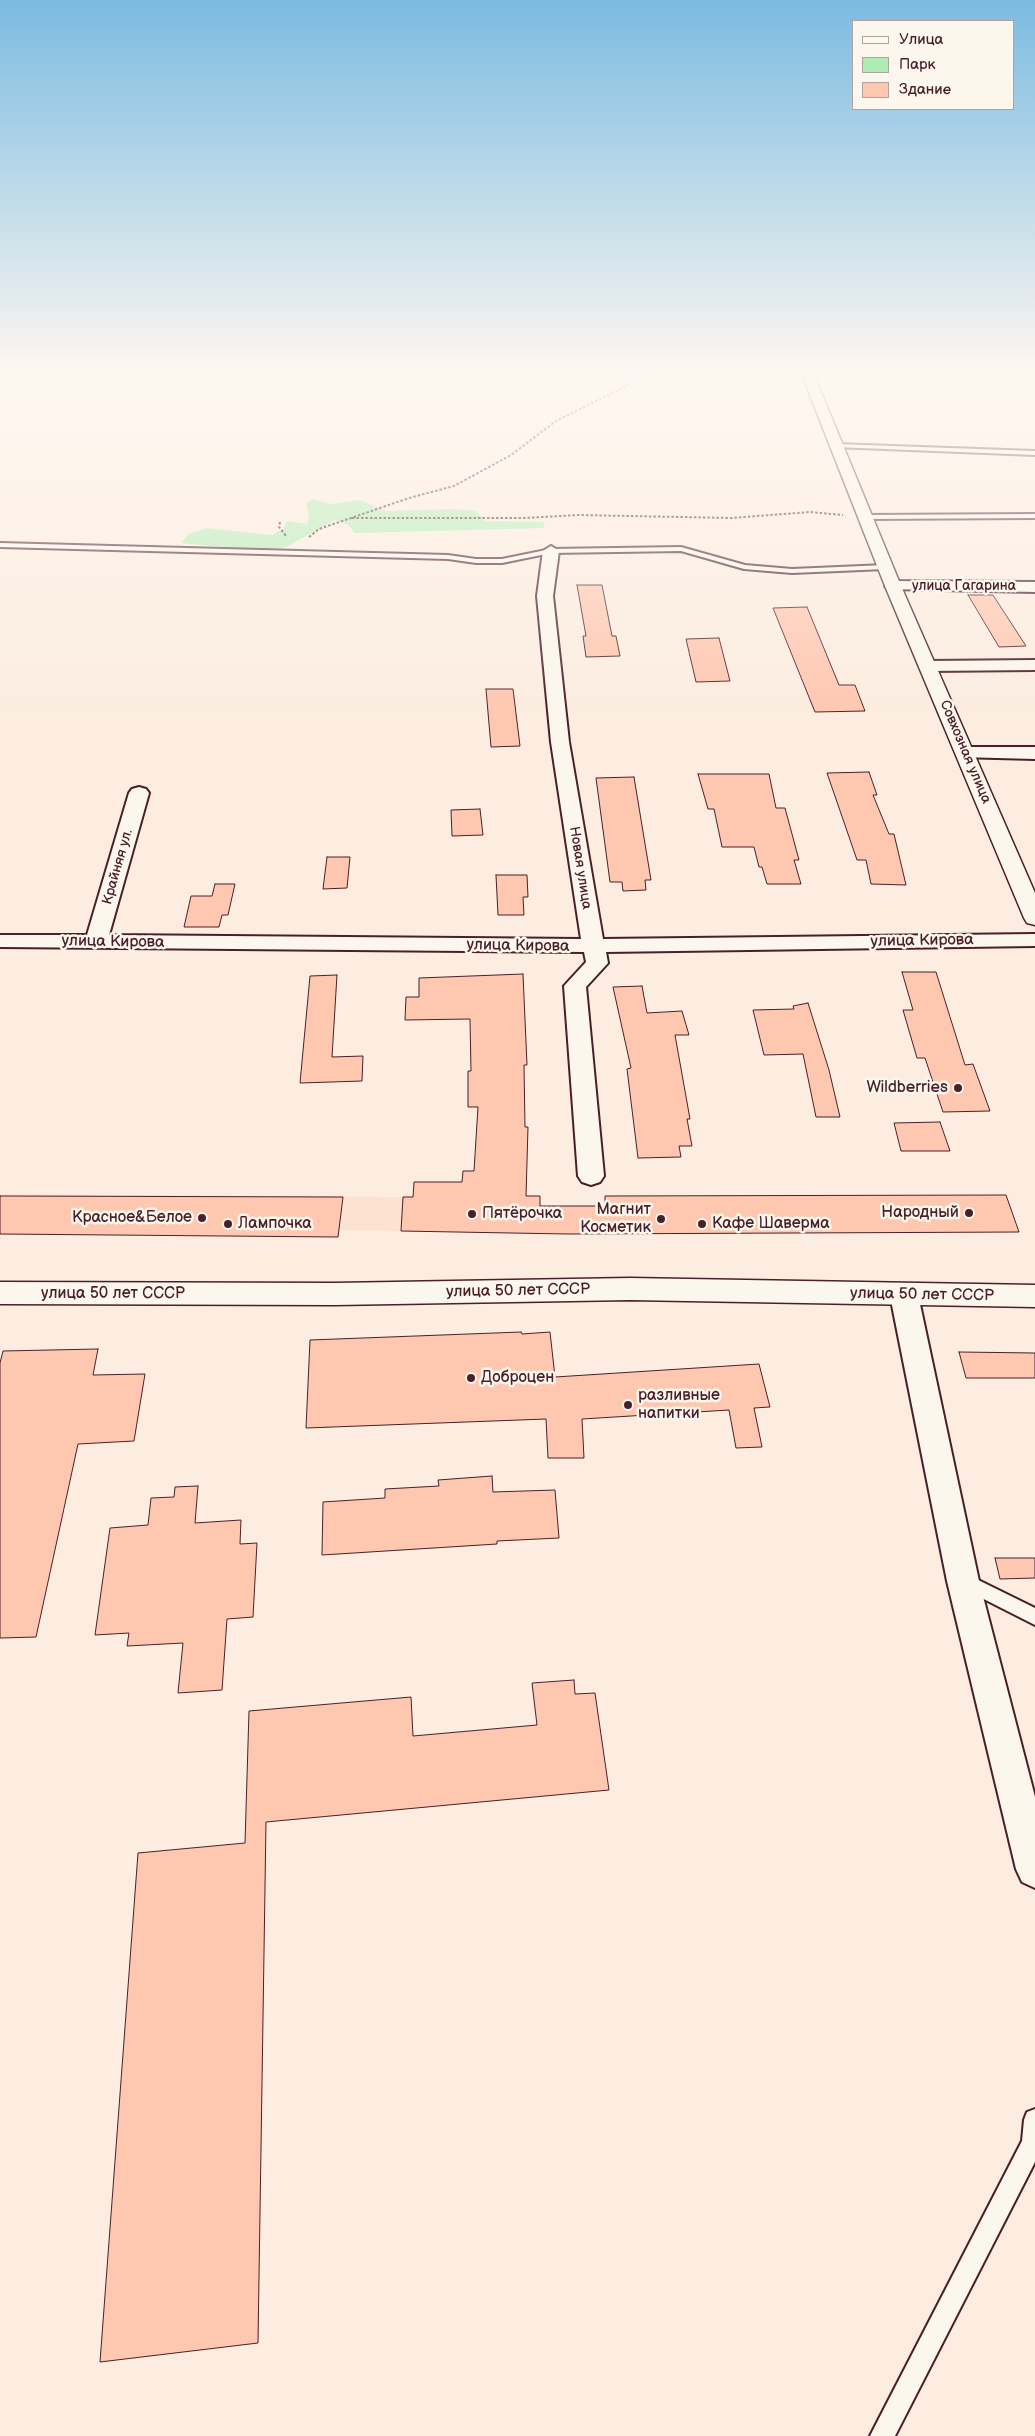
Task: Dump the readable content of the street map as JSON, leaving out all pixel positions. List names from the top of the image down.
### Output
{
  "streets": {
    "main road": ["Совхозная улица", "улица 50 лет СССР"],
    "street": [
      "улица Гагарина",
      "Крайняя ул.",
      "Новая улица",
      "улица Кирова"
    ]
  },
  "crossings": [
    ["улица Гагарина", "Совхозная улица"],
    ["Крайняя ул.", "улица Кирова"],
    ["Новая улица", "улица Кирова"]
  ],
  "places": [
    "Wildberries",
    "Народный",
    "Пятёрочка",
    "Красное&Белое",
    "Магнит Косметик",
    "Лампочка",
    "Кафе Шаверма",
    "Доброцен",
    "разливные напитки"
  ],
  "legend": ["Улица", "Парк", "Здание"]
}
